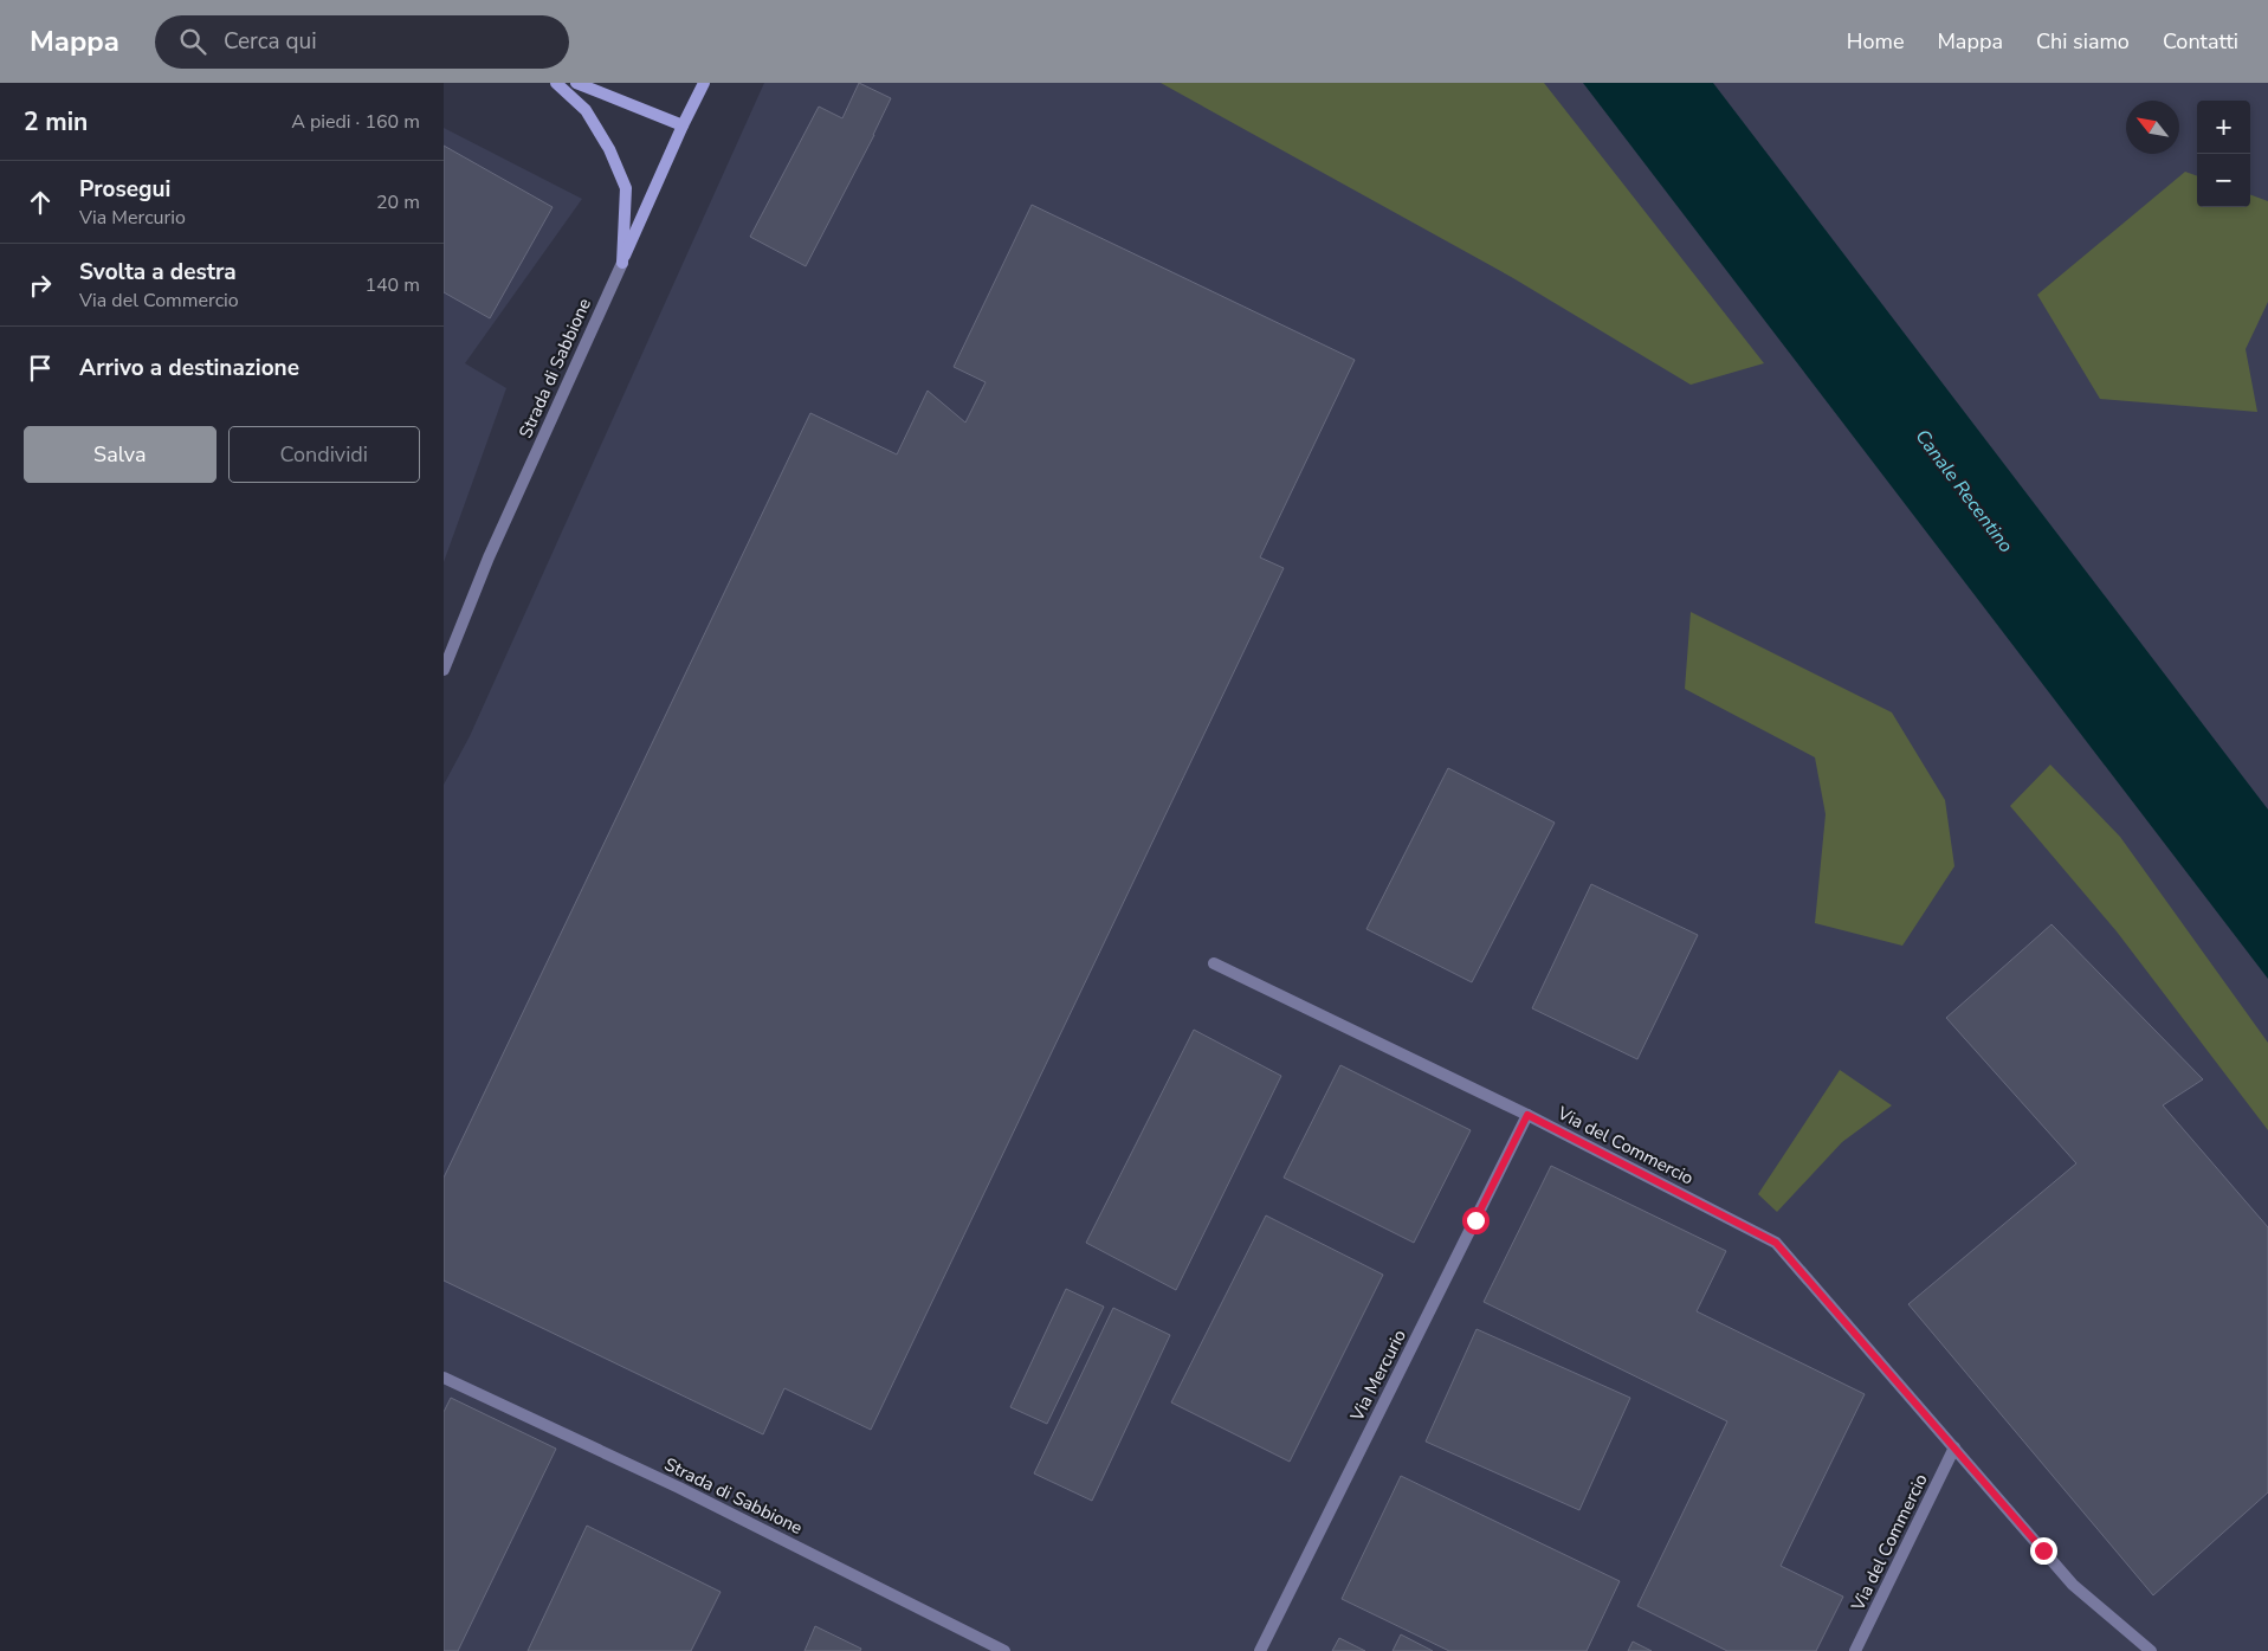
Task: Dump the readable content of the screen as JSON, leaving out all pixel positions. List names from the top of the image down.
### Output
{
  "streets": {
    "main road": ["Strada di Sabbione"],
    "street": ["Via del Commercio", "Via Mercurio"]
  },
  "crossings": [
    ["Via del Commercio", "Via Mercurio"]
  ],
  "water": ["Canale Recentino"],
  "north": "top left",
  "page": {
    "header": "Mappa",
    "search": "Cerca qui",
    "nav": [
      "Home",
      "Mappa",
      "Chi siamo",
      "Contatti"
    ],
    "heading": ["2 min", "A piedi · 160 m"],
    "map_buttons": ["+", "−"],
    "list": [
      ["Prosegui", "Via Mercurio", "20 m"],
      ["Svolta a destra", "Via del Commercio", "140 m"],
      "Arrivo a destinazione"
    ],
    "buttons": ["Salva", "Condividi"]
  }
}
